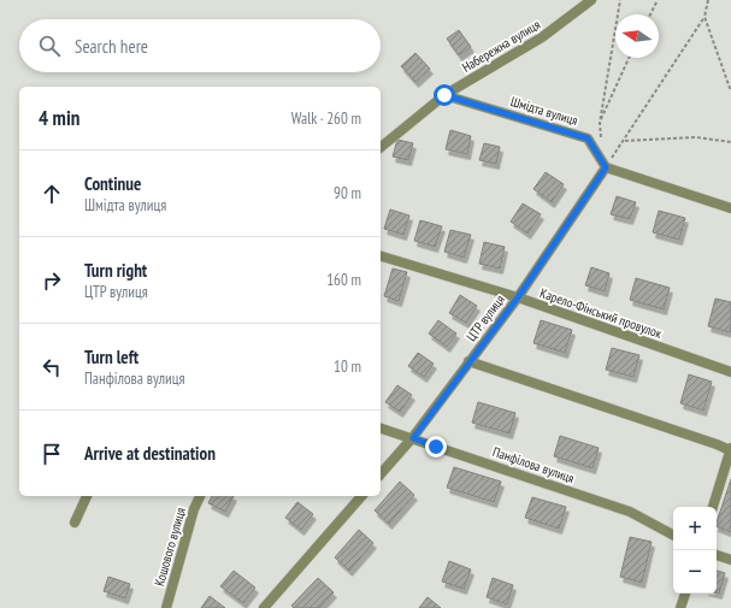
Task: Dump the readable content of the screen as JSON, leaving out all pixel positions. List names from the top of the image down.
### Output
{
  "streets": {
    "street": [
      "Набережна вулиця",
      "Шмідта вулиця",
      "Карело-Фінський провулок",
      "ЦТР вулиця",
      "Панфілова вулиця",
      "Кошового вулиця"
    ]
  },
  "crossings": [
    ["Набережна вулиця", "Шмідта вулиця"],
    ["Шмідта вулиця", "ЦТР вулиця"],
    ["Карело-Фінський провулок", "ЦТР вулиця"],
    ["ЦТР вулиця", "Панфілова вулиця"]
  ],
  "north": "left",
  "page": {
    "search": "Search here",
    "heading": ["4 min", "Walk · 260 m"],
    "list": [
      ["Continue", "Шмідта вулиця", "90 m"],
      ["Turn right", "ЦТР вулиця", "160 m"],
      ["Turn left", "Панфілова вулиця", "10 m"],
      "Arrive at destination"
    ],
    "map_buttons": ["+", "−"]
  }
}
